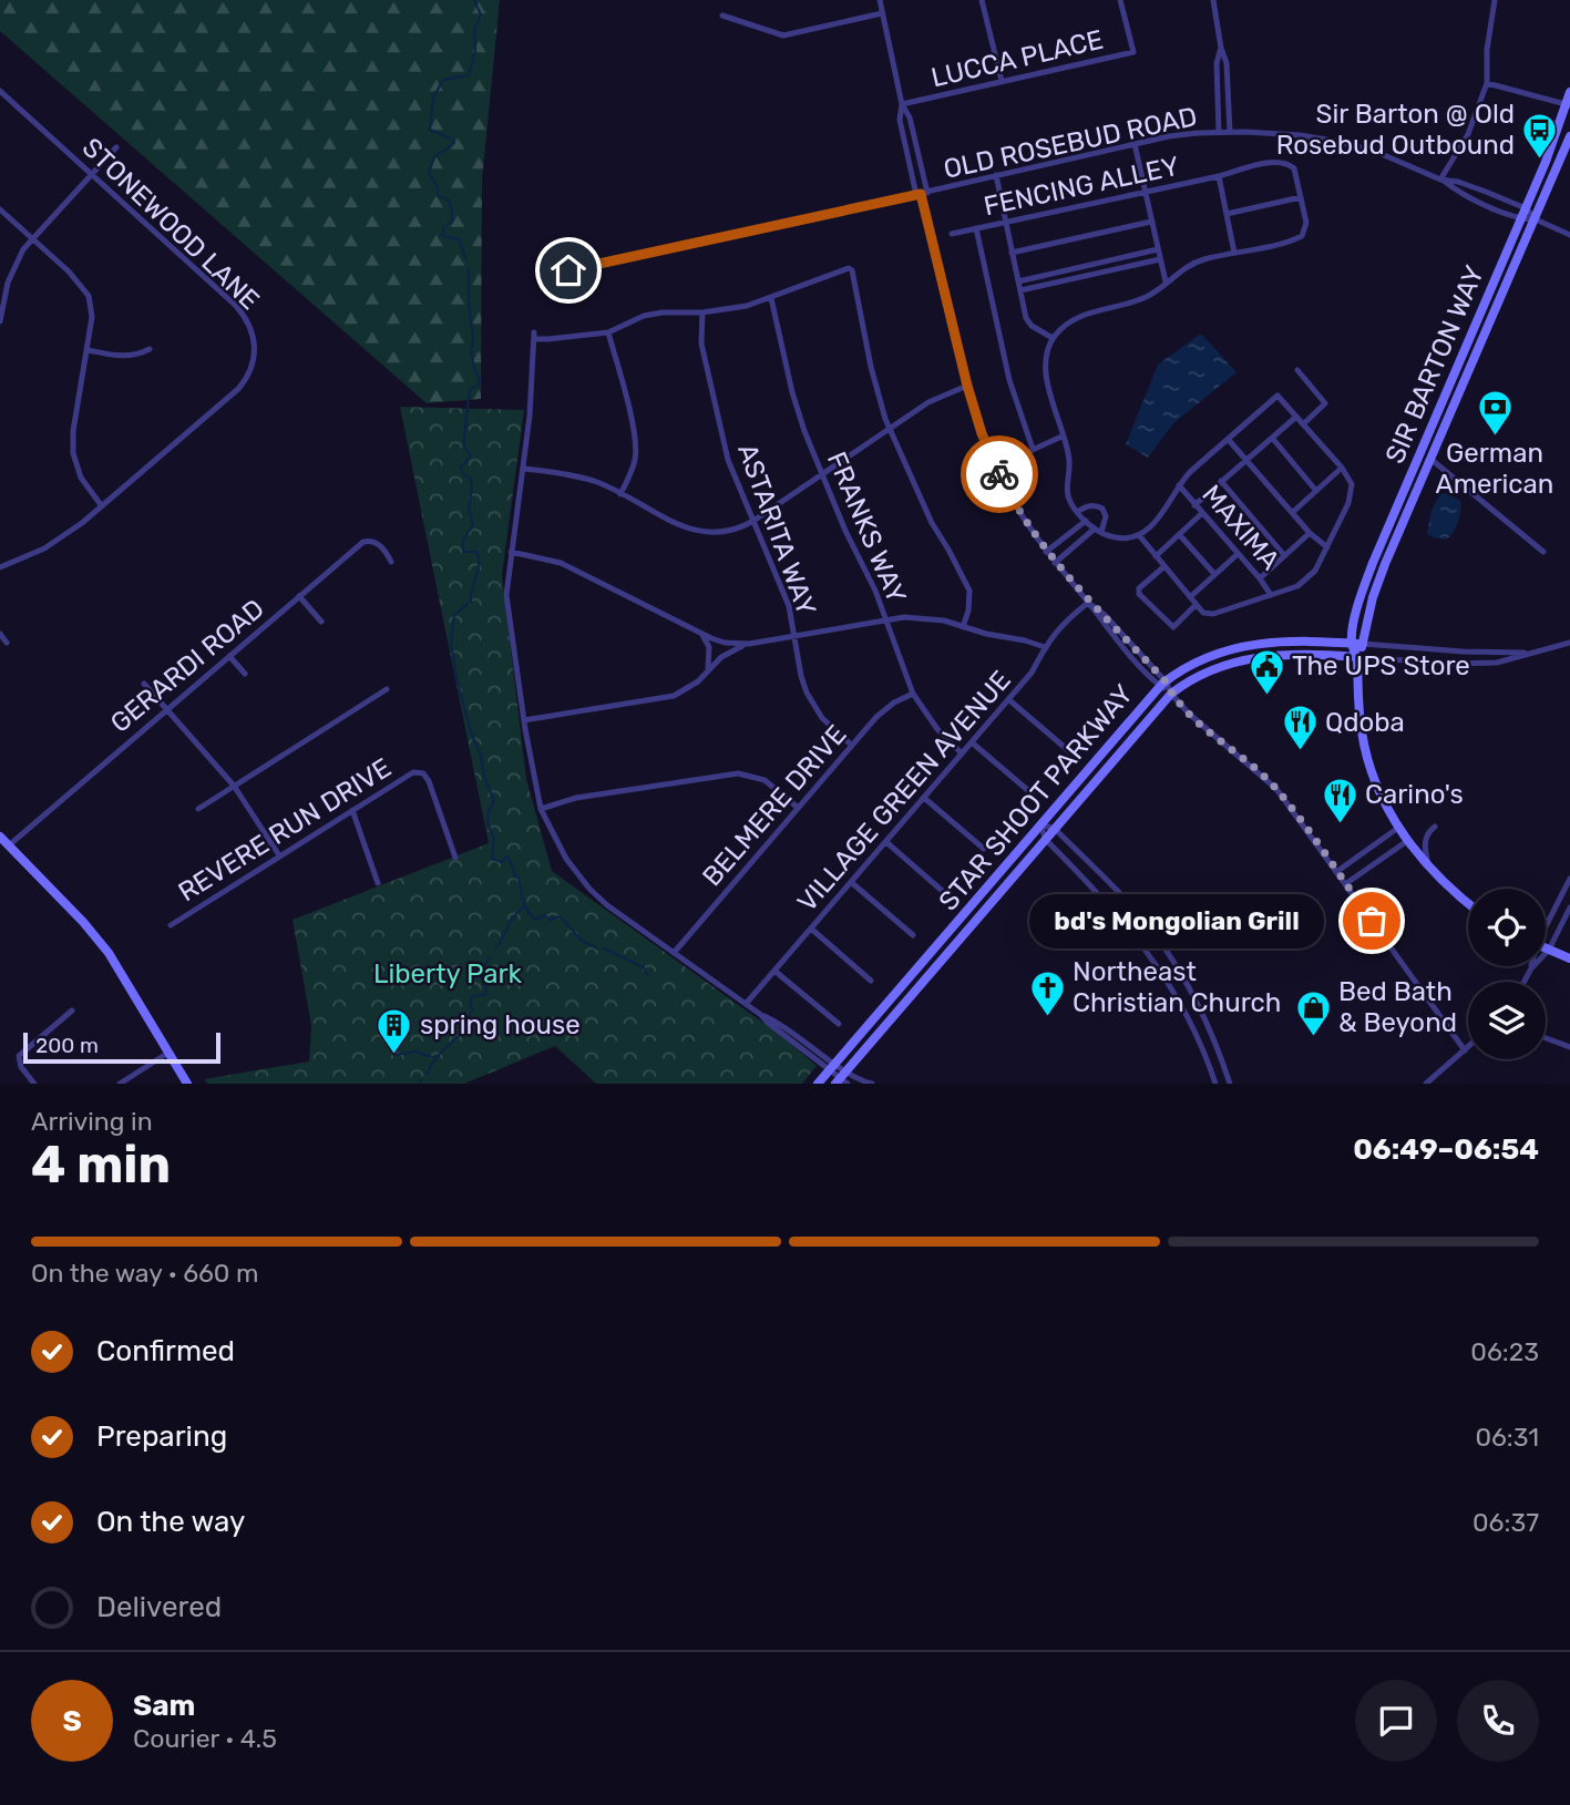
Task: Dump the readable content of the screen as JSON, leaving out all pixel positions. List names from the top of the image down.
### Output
{
  "streets": {
    "main road": ["SIR BARTON WAY", "STAR SHOOT PARKWAY"],
    "street": [
      "LUCCA PLACE",
      "OLD ROSEBUD ROAD",
      "FENCING ALLEY",
      "STONEWOOD LANE",
      "FRANKS WAY",
      "MAXIMA",
      "ASTARITA WAY",
      "GERARDI ROAD",
      "VILLAGE GREEN AVENUE",
      "BELMERE DRIVE",
      "REVERE RUN DRIVE"
    ]
  },
  "crossings": [
    ["OLD ROSEBUD ROAD", "SIR BARTON WAY"],
    ["SIR BARTON WAY", "STAR SHOOT PARKWAY"],
    ["FRANKS WAY", "VILLAGE GREEN AVENUE"],
    ["FRANKS WAY", "BELMERE DRIVE"],
    ["ASTARITA WAY", "BELMERE DRIVE"]
  ],
  "parks": ["Liberty Park"],
  "places": {
    "bus stop": ["Sir Barton @ Old Rosebud Outbound"],
    "bank": ["German American"],
    "public building": ["The UPS Store"],
    "restaurant": ["Qdoba", "Carino's"],
    "other": ["bd's Mongolian Grill"],
    "church": ["Northeast Christian Church"],
    "shop": ["Bed Bath & Beyond"],
    "building": ["spring house"]
  },
  "scale_bar": "200 m",
  "page": {
    "bubble": "bd's Mongolian Grill",
    "scale": "200 m",
    "heading": ["4 min", "Arriving in", "06:49–06:54"],
    "panel": ["Sam", "Courier · 4.5"],
    "bar": "On the way · 660 m",
    "list": [
      ["Confirmed", "06:23"],
      ["Preparing", "06:31"],
      ["On the way", "06:37"],
      "Delivered"
    ],
    "round": "S"
  }
}
